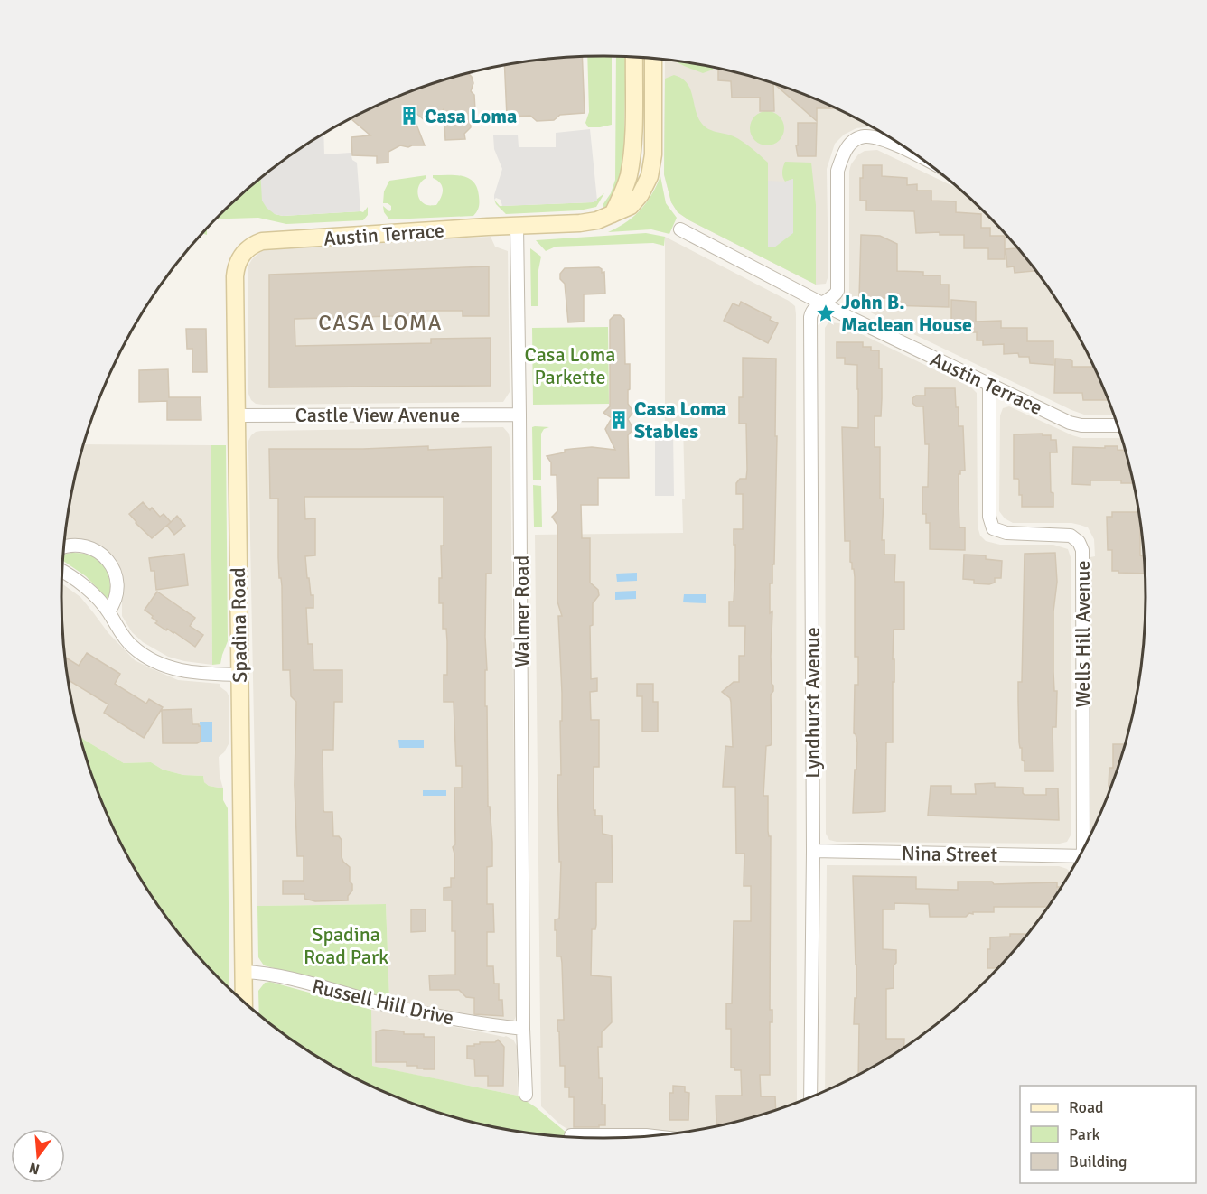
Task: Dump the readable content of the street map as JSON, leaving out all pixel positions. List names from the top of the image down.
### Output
{
  "streets": {
    "street": [
      "Austin Terrace",
      "Castle View Avenue",
      "Walmer Road",
      "Spadina Road",
      "Wells Hill Avenue",
      "Lyndhurst Avenue",
      "Nina Street",
      "Russell Hill Drive"
    ]
  },
  "crossings": [
    ["Austin Terrace", "Walmer Road"],
    ["Austin Terrace", "Spadina Road"],
    ["Austin Terrace", "Wells Hill Avenue"],
    ["Austin Terrace", "Lyndhurst Avenue"],
    ["Castle View Avenue", "Walmer Road"],
    ["Castle View Avenue", "Spadina Road"],
    ["Walmer Road", "Russell Hill Drive"],
    ["Spadina Road", "Russell Hill Drive"],
    ["Lyndhurst Avenue", "Nina Street"]
  ],
  "districts": ["CASA LOMA"],
  "parks": ["Casa Loma Parkette", "Spadina Road Park"],
  "places": {
    "building": ["Casa Loma", "Casa Loma Stables"],
    "place": ["John B. Maclean House"]
  },
  "legend": ["Road", "Park", "Building"],
  "north": "bottom"
}
